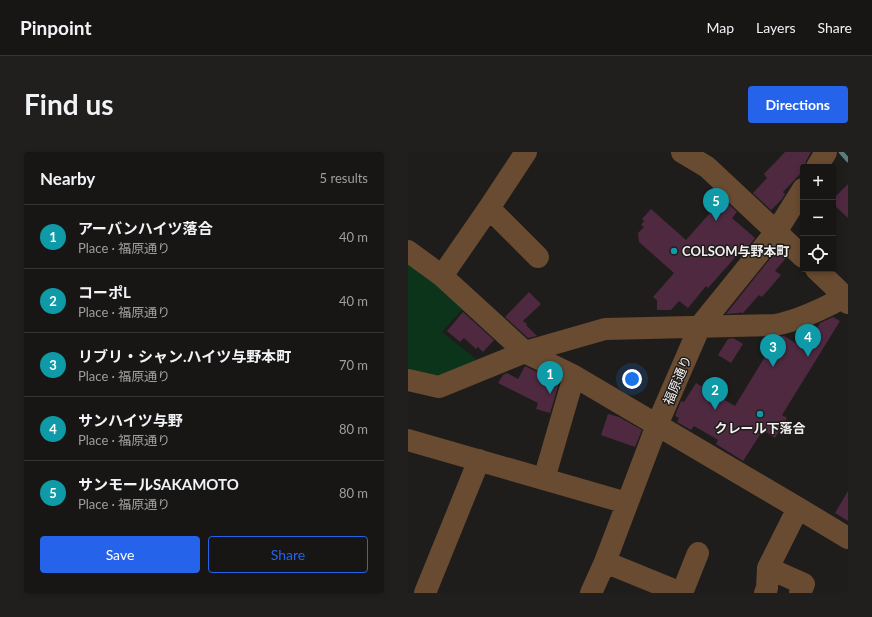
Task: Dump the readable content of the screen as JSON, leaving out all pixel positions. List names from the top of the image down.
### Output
{
  "streets": {
    "street": ["福原通り"]
  },
  "places": ["COLSOM与野本町", "クレール下落合"],
  "page": {
    "header": "Pinpoint",
    "nav": ["Map", "Layers", "Share"],
    "buttons": [
      "Directions",
      ["Save", "Share"]
    ],
    "title": "Find us",
    "heading": ["Nearby", "5 results"],
    "map_buttons": ["+", "−"],
    "pins": [
      "5",
      "4",
      "3",
      "1",
      "2"
    ],
    "list": [
      {
        "mark": "1",
        "name": "アーバンハイツ落合",
        "note": "Place · 福原通り",
        "value": "40 m"
      },
      {
        "mark": "2",
        "name": "コーポL",
        "note": "Place · 福原通り",
        "value": "40 m"
      },
      {
        "mark": "3",
        "name": "リブリ・シャン.ハイツ与野本町",
        "note": "Place · 福原通り",
        "value": "70 m"
      },
      {
        "mark": "4",
        "name": "サンハイツ与野",
        "note": "Place · 福原通り",
        "value": "80 m"
      },
      {
        "mark": "5",
        "name": "サンモールSAKAMOTO",
        "note": "Place · 福原通り",
        "value": "80 m"
      }
    ]
  }
}
